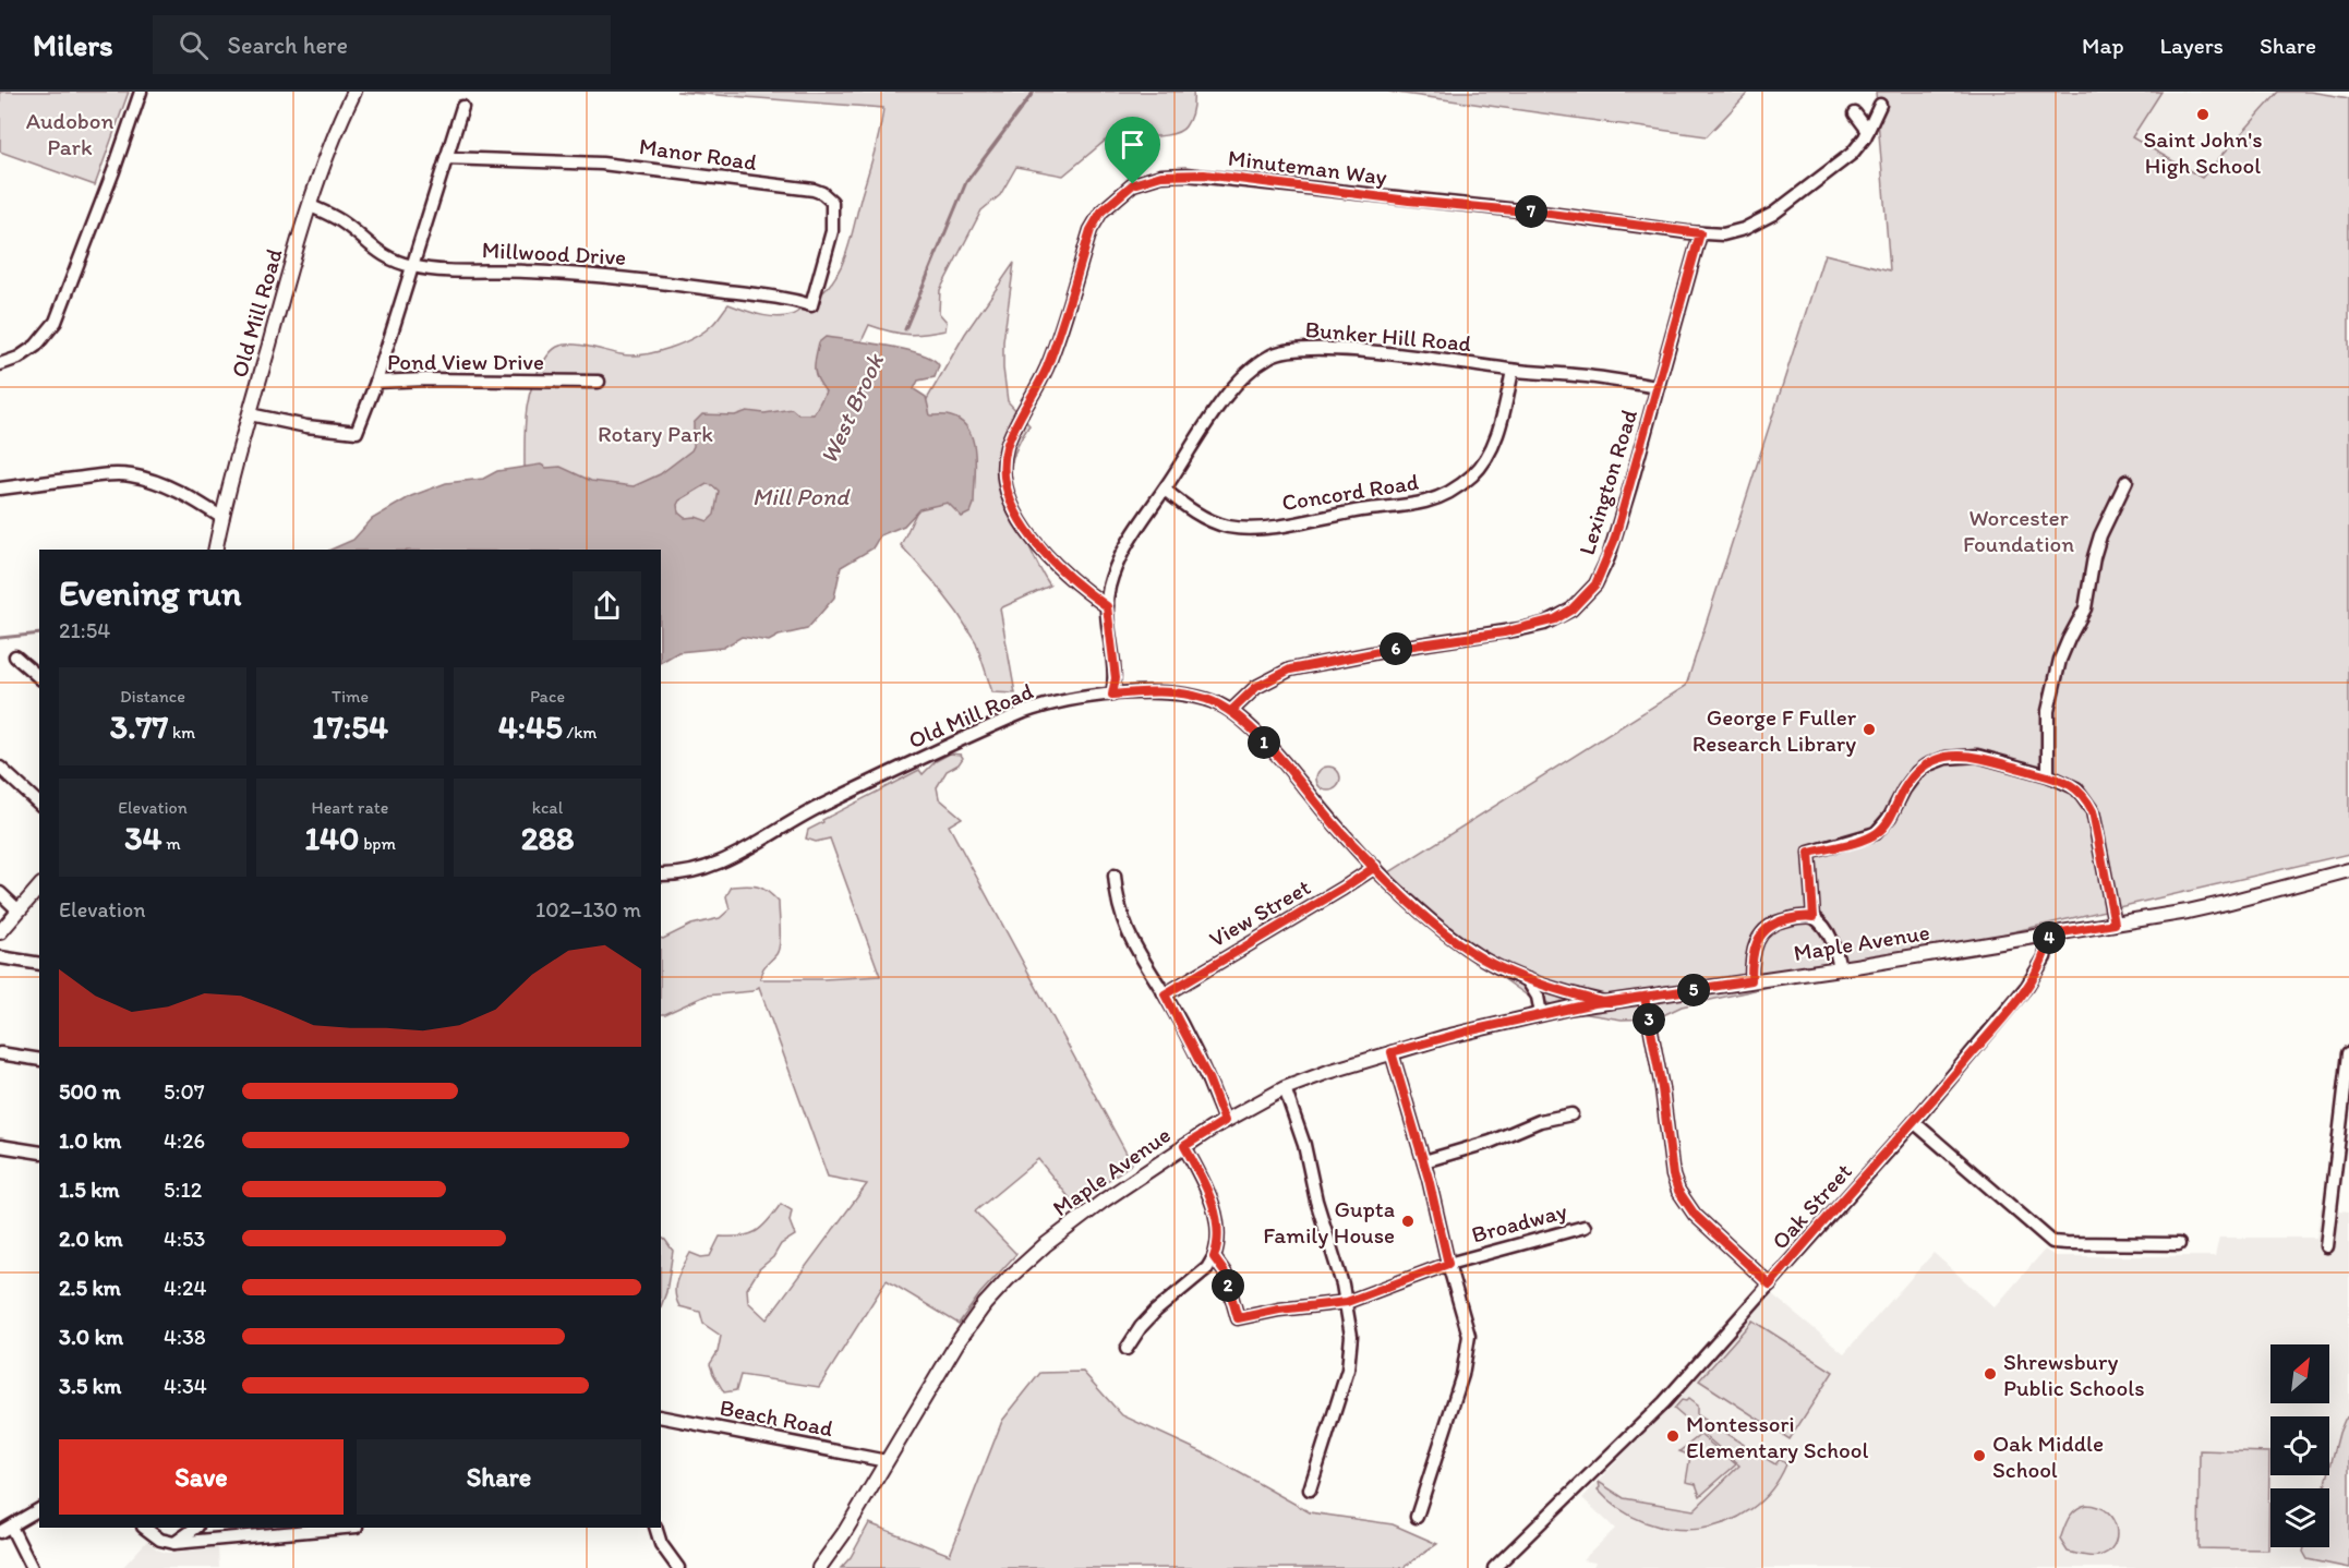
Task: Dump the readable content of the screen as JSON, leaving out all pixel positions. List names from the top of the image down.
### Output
{
  "streets": {
    "main road": ["Old Mill Road", "Maple Avenue"],
    "street": [
      "Manor Road",
      "Minuteman Way",
      "Millwood Drive",
      "Bunker Hill Road",
      "Pond View Drive",
      "Lexington Road",
      "Concord Road",
      "View Street",
      "Oak Street",
      "Broadway",
      "Beach Road"
    ]
  },
  "crossings": [
    ["Manor Road", "Millwood Drive"],
    ["Minuteman Way", "Bunker Hill Road"],
    ["Millwood Drive", "Old Mill Road"],
    ["Old Mill Road", "Bunker Hill Road"],
    ["Old Mill Road", "Pond View Drive"],
    ["Old Mill Road", "Lexington Road"],
    ["Old Mill Road", "View Street"],
    ["Old Mill Road", "Maple Avenue"],
    ["Bunker Hill Road", "Lexington Road"],
    ["Bunker Hill Road", "Concord Road"],
    ["Maple Avenue", "Oak Street"],
    ["Maple Avenue", "Beach Road"]
  ],
  "water": ["West Brook", "Mill Pond"],
  "parks": ["Audobon Park", "Rotary Park", "Worcester Foundation"],
  "places": [
    "Saint John's High School",
    "George F Fuller Research Library",
    "Gupta Family House",
    "Shrewsbury Public Schools",
    "Montessori Elementary School",
    "Oak Middle School"
  ],
  "north": "top right",
  "page": {
    "header": "Milers",
    "search": "Search here",
    "nav": ["Map", "Layers", "Share"],
    "pins": [
      "7",
      "6",
      "1",
      "4",
      "5",
      "3",
      "2"
    ],
    "heading": ["Evening run", "21:54"],
    "stats": [
      ["Distance", "3.77 km"],
      ["Time", "17:54"],
      ["Pace", "4:45 /km"],
      ["Elevation", "34 m"],
      ["Heart rate", "140 bpm"],
      ["kcal", "288"]
    ],
    "chart": ["Elevation", "102–130 m"],
    "list": [
      {
        "name": "500 m",
        "note": "5:07"
      },
      {
        "name": "1.0 km",
        "note": "4:26"
      },
      {
        "name": "1.5 km",
        "note": "5:12"
      },
      {
        "name": "2.0 km",
        "note": "4:53"
      },
      {
        "name": "2.5 km",
        "note": "4:24"
      },
      {
        "name": "3.0 km",
        "note": "4:38"
      },
      {
        "name": "3.5 km",
        "note": "4:34"
      }
    ],
    "buttons": ["Save", "Share"]
  }
}
